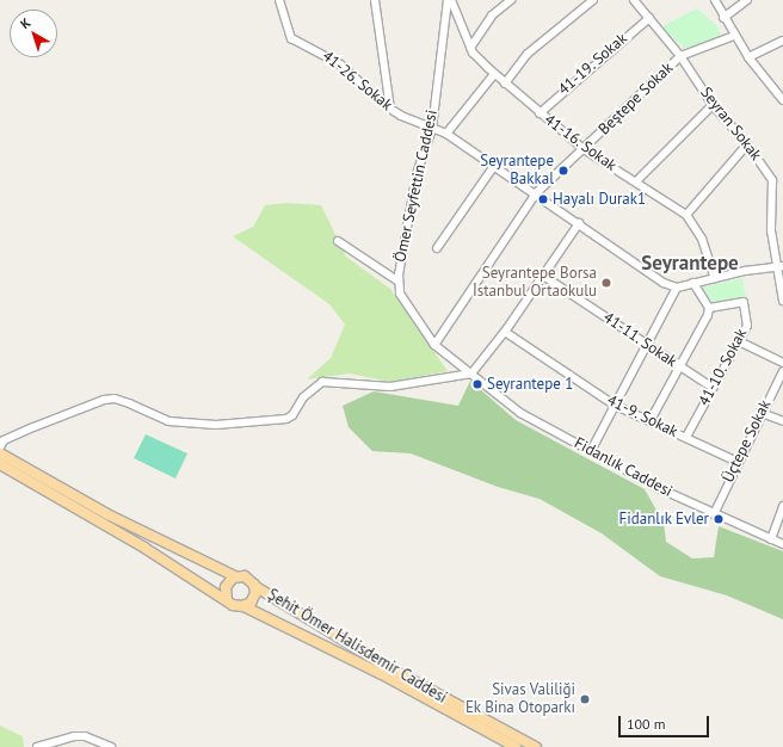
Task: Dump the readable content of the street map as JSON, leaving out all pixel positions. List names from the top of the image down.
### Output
{
  "streets": {
    "main road": ["Şehit Ömer Halisdemir Caddesi"],
    "street": [
      "41-19. Sokak",
      "41-26. Sokak",
      "Beştepe Sokak",
      "Seyran Sokak",
      "41-16. Sokak",
      "Ömer Seyfettin Caddesi",
      "41-11. Sokak",
      "41-10. Sokak",
      "41-9. Sokak",
      "Üçtepe Sokak",
      "Fidanlık Caddesi"
    ]
  },
  "crossings": [
    ["41-19. Sokak", "Seyran Sokak"],
    ["41-19. Sokak", "41-16. Sokak"],
    ["41-26. Sokak", "Beştepe Sokak"],
    ["41-26. Sokak", "Ömer Seyfettin Caddesi"],
    ["Beştepe Sokak", "Seyran Sokak"],
    ["Beştepe Sokak", "41-16. Sokak"],
    ["Beştepe Sokak", "Ömer Seyfettin Caddesi"],
    ["41-16. Sokak", "Ömer Seyfettin Caddesi"],
    ["Ömer Seyfettin Caddesi", "Fidanlık Caddesi"],
    ["41-11. Sokak", "41-10. Sokak"],
    ["41-10. Sokak", "41-9. Sokak"],
    ["41-9. Sokak", "Üçtepe Sokak"],
    ["Üçtepe Sokak", "Fidanlık Caddesi"]
  ],
  "districts": ["Seyrantepe"],
  "places": [
    "Seyrantepe Bakkal",
    "Hayalı Durak1",
    "Seyrantepe Borsa İstanbul Ortaokulu",
    "Seyrantepe 1",
    "Fidanlık Evler",
    "Sivas Valiliği Ek Bina Otoparkı"
  ],
  "scale_bar": "100 m",
  "north": "top left"
}
